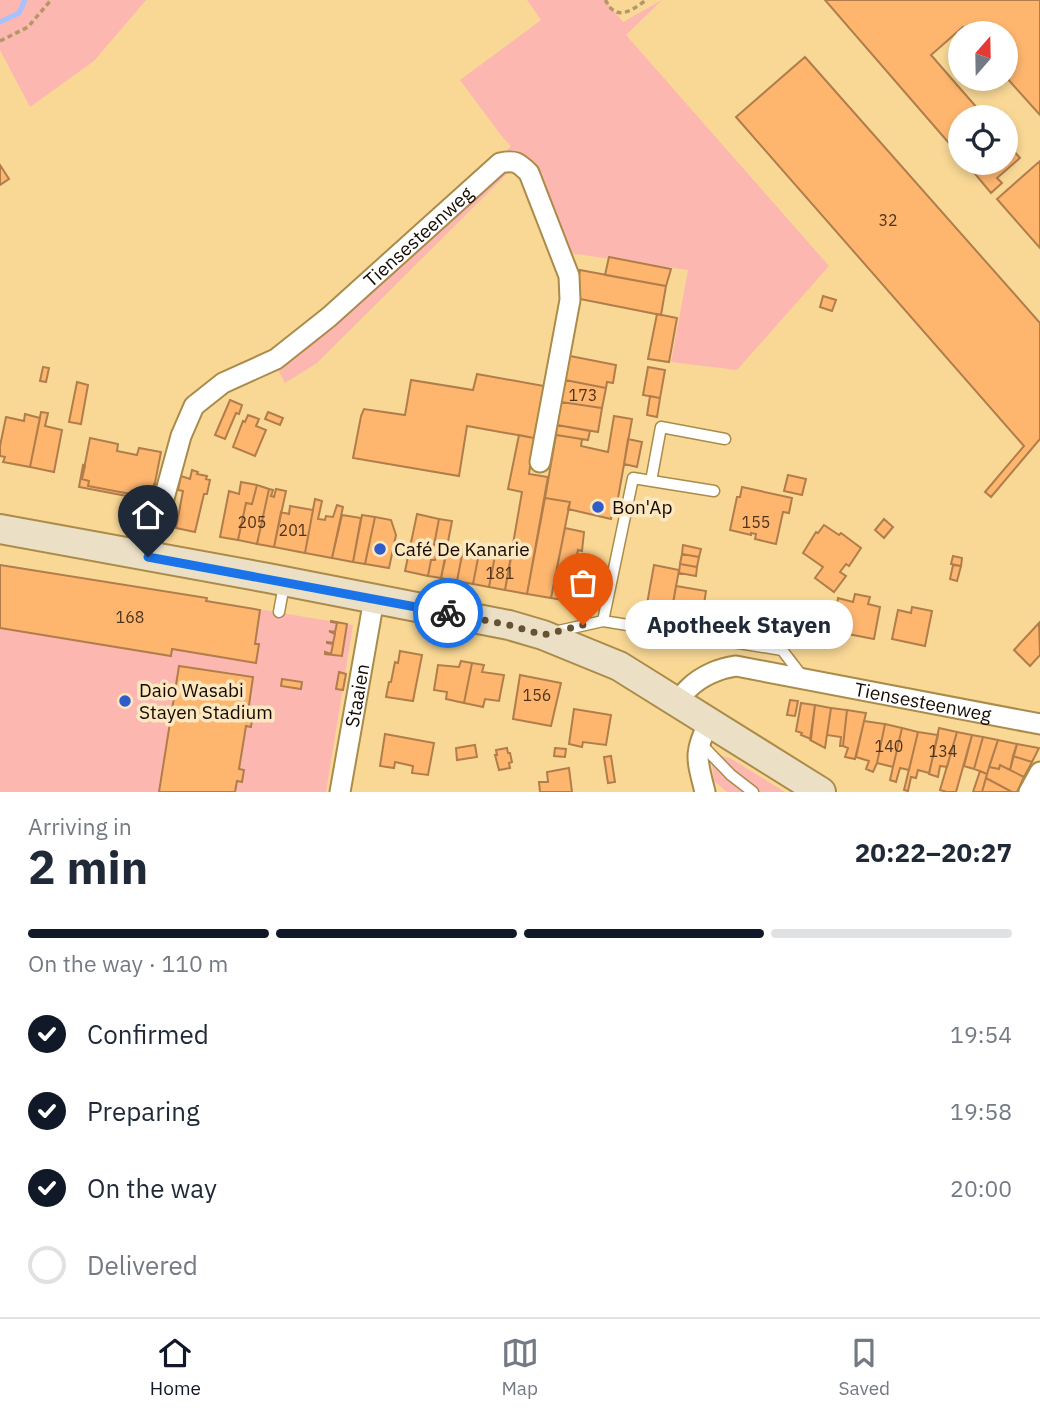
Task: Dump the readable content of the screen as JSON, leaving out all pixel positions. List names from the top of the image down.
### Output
{
  "streets": {
    "street": ["Tiensesteenweg", "Staaien"]
  },
  "places": [
    "Bon'Ap",
    "Café De Kanarie",
    "Apotheek Stayen",
    "Daio Wasabi Stayen Stadium"
  ],
  "house_numbers": [
    "32",
    "173",
    "205",
    "155",
    "201",
    "181",
    "168",
    "156",
    "140",
    "134"
  ],
  "north": "top",
  "page": {
    "bubble": "Apotheek Stayen",
    "heading": ["2 min", "Arriving in", "20:22–20:27"],
    "bar": "On the way · 110 m",
    "list": [
      ["Confirmed", "19:54"],
      ["Preparing", "19:58"],
      ["On the way", "20:00"],
      "Delivered"
    ],
    "tabs": ["Home", "Map", "Saved"]
  }
}
